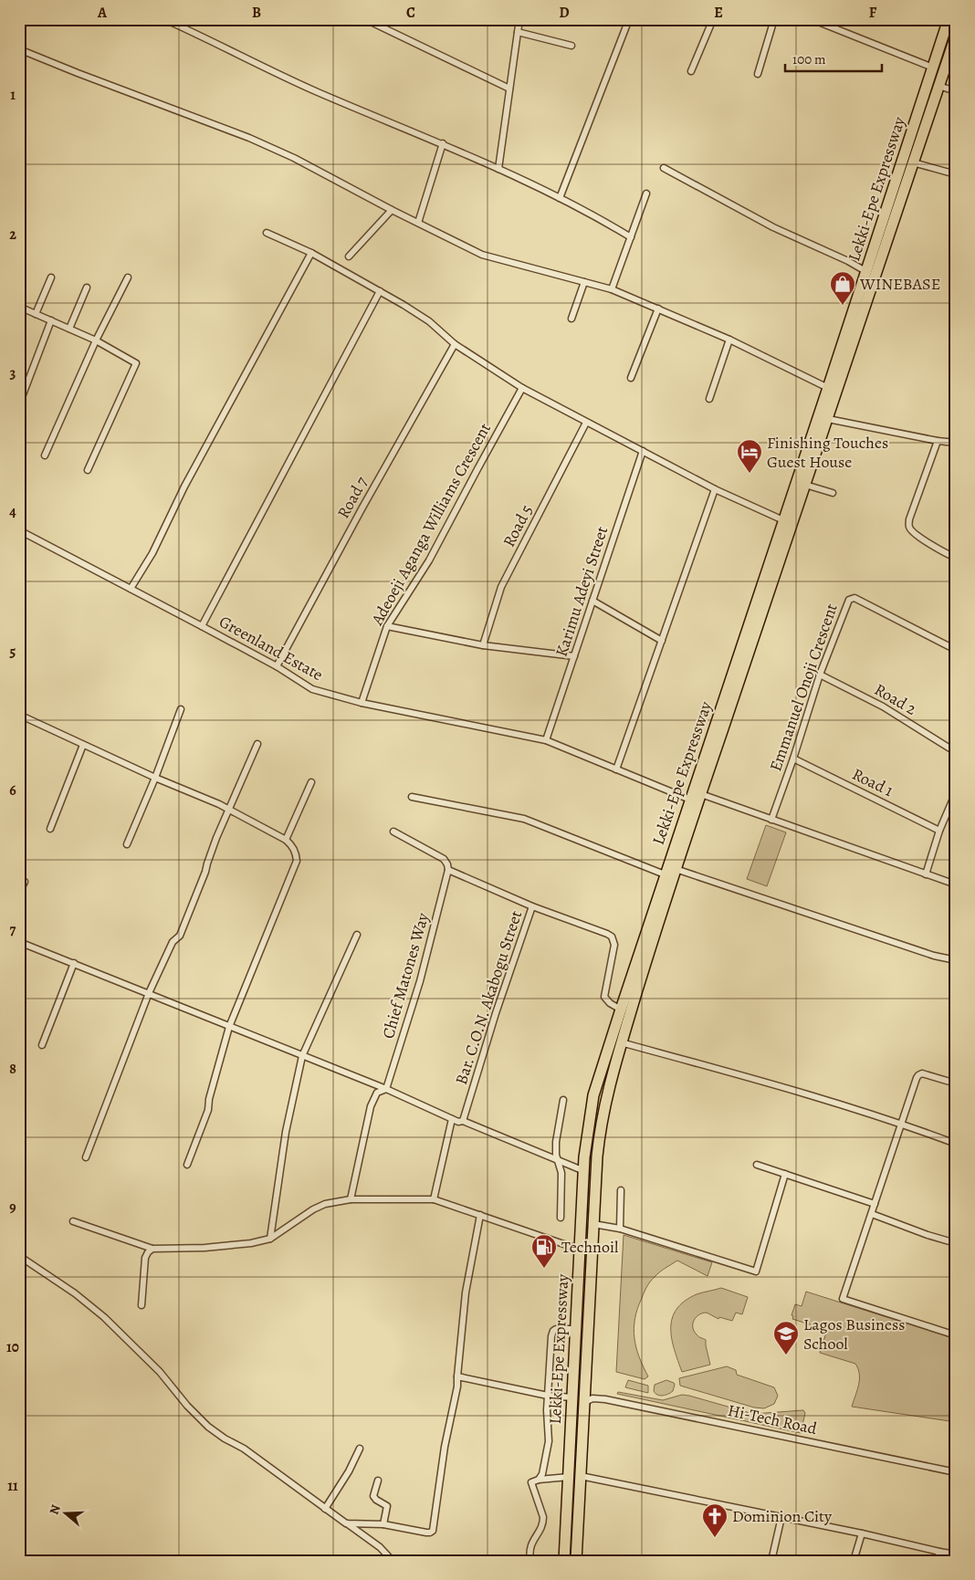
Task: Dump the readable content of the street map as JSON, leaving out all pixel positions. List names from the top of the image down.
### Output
{
  "streets": {
    "highway": ["Lekki-Epe Expressway"],
    "street": [
      "Road 7",
      "Adeoeji Aganga Williams Crescent",
      "Road 5",
      "Karimu Adeyi Street",
      "Greenland Estate",
      "Emmanuel Onoji Crescent",
      "Road 2",
      "Road 1",
      "Chief Matones Way",
      "Bar. C.O.N. Akabogu Street",
      "Hi-Tech Road"
    ]
  },
  "crossings": [
    ["Lekki-Epe Expressway", "Greenland Estate"],
    ["Lekki-Epe Expressway", "Hi-Tech Road"],
    ["Road 7", "Greenland Estate"],
    ["Adeoeji Aganga Williams Crescent", "Greenland Estate"],
    ["Karimu Adeyi Street", "Greenland Estate"],
    ["Emmanuel Onoji Crescent", "Road 2"],
    ["Emmanuel Onoji Crescent", "Road 1"],
    ["Chief Matones Way", "Bar. C.O.N. Akabogu Street"]
  ],
  "places": {
    "shop": ["WINEBASE"],
    "hotel": ["Finishing Touches Guest House"],
    "fuel station": ["Technoil"],
    "school or university": ["Lagos Business School"],
    "church": ["Dominion City"]
  },
  "scale_bar": "100 m",
  "north": "left",
  "grid": {
    "columns": [
      "A",
      "B",
      "C",
      "D",
      "E",
      "F"
    ],
    "rows": [
      "1",
      "2",
      "3",
      "4",
      "5",
      "6",
      "7",
      "8",
      "9",
      "10",
      "11"
    ]
  }
}
